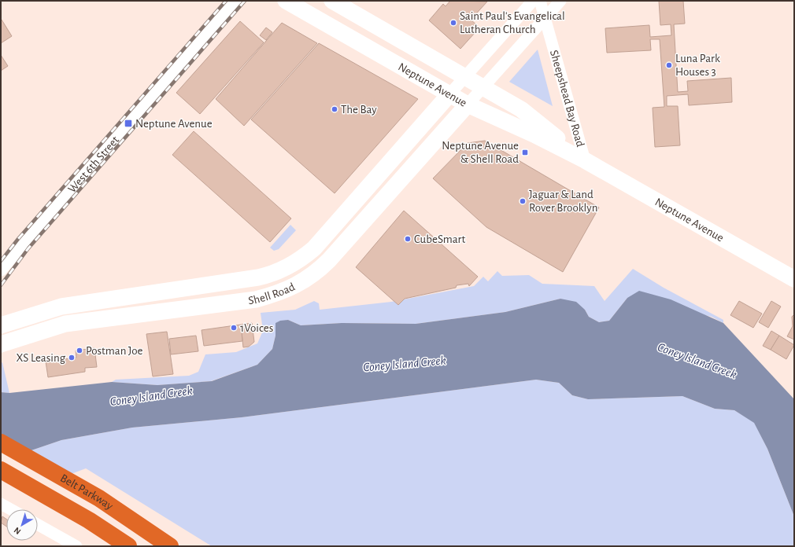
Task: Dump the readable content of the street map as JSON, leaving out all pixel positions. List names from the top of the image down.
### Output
{
  "streets": {
    "highway": ["Belt Parkway"],
    "main road": ["Neptune Avenue", "Shell Road"],
    "street": ["Sheepshead Bay Road", "West 6th Street"]
  },
  "crossings": [
    ["Neptune Avenue", "Sheepshead Bay Road"],
    ["Neptune Avenue", "Shell Road"]
  ],
  "water": ["Coney Island Creek"],
  "places": {
    "other": [
      "Saint Paul's Evangelical Lutheran Church",
      "Luna Park Houses 3",
      "The Bay",
      "Jaguar & Land Rover Brooklyn",
      "CubeSmart",
      "1Voices",
      "Postman Joe",
      "XS Leasing"
    ],
    "transit": ["Neptune Avenue", "Neptune Avenue & Shell Road"]
  },
  "north": "bottom left"
}
